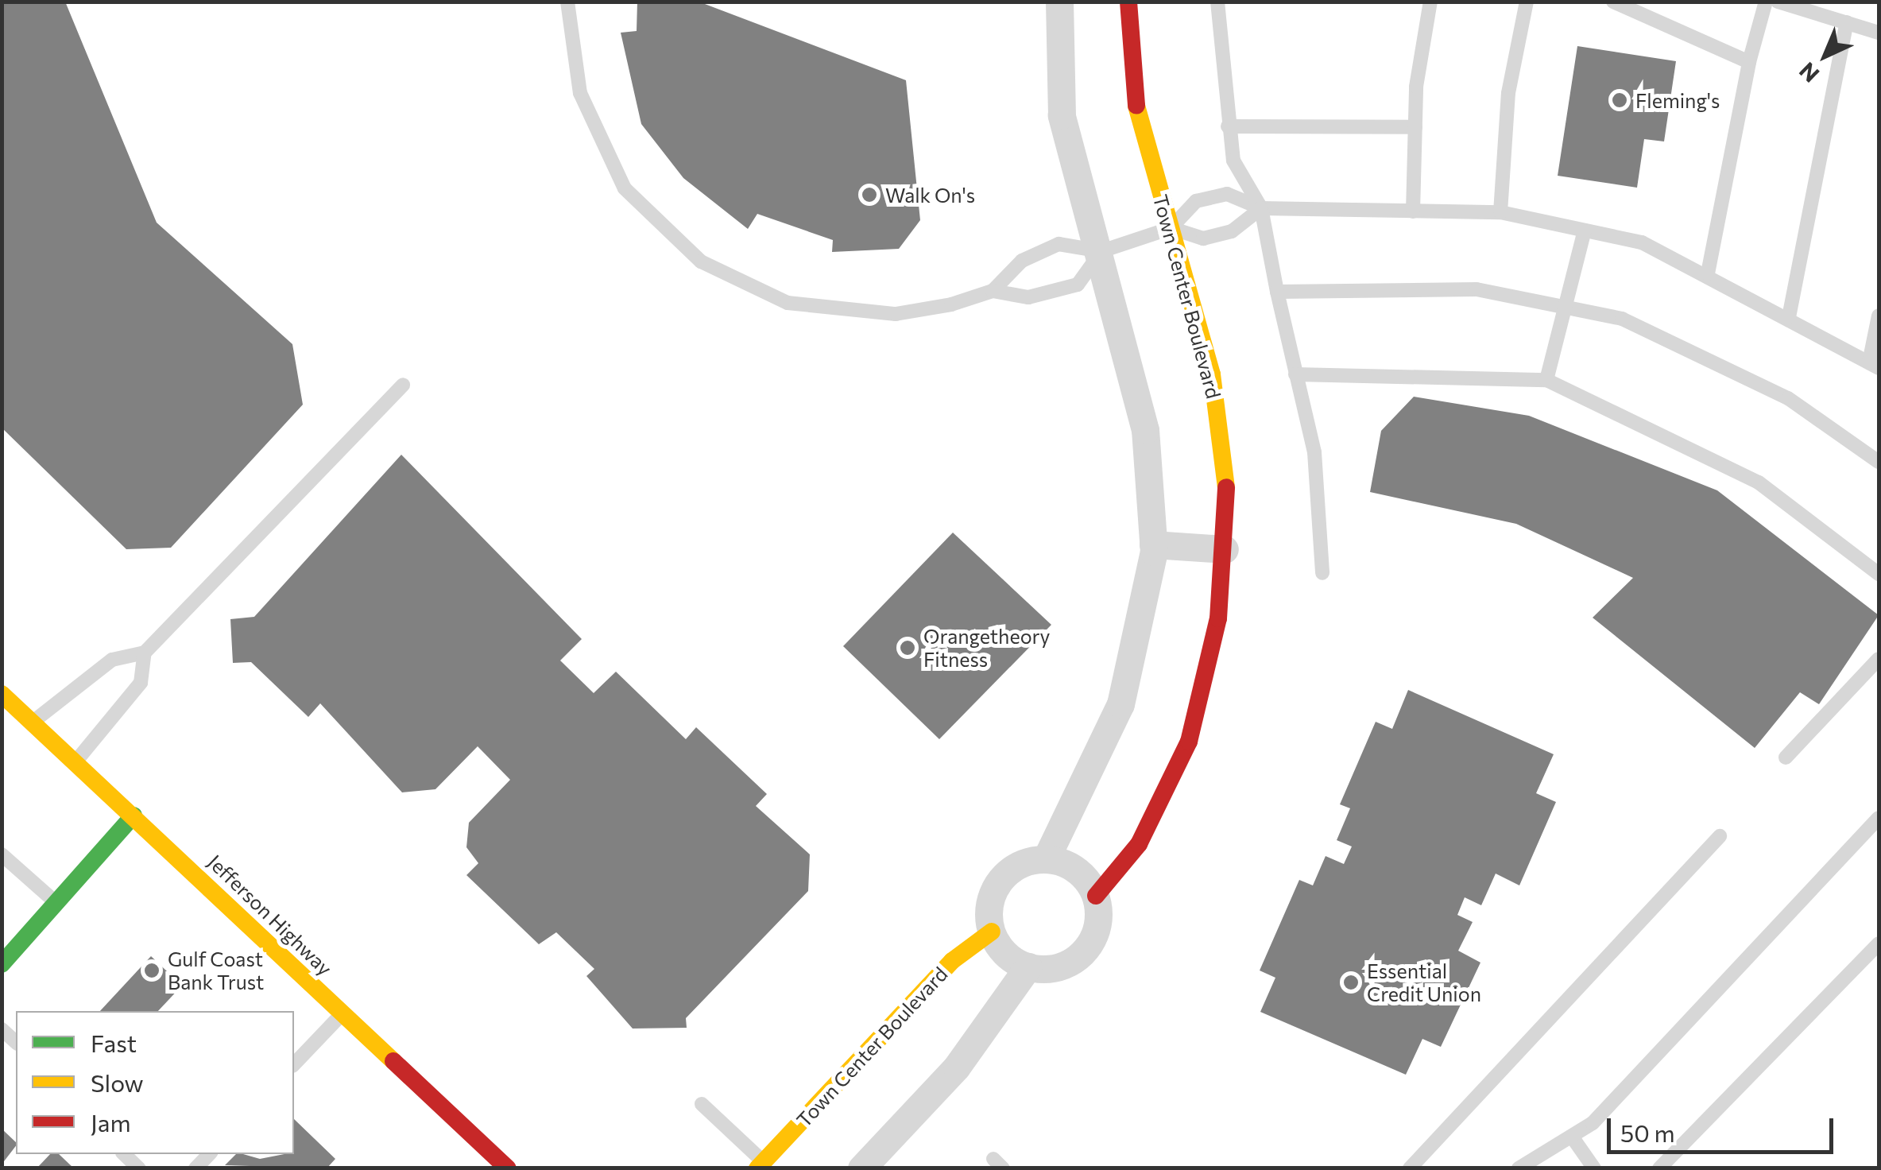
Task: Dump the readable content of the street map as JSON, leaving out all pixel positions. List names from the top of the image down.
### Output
{
  "streets": {
    "street": ["Town Center Boulevard", "Jefferson Highway"]
  },
  "places": [
    "Fleming's",
    "Walk On's",
    "Orangetheory Fitness",
    "Gulf Coast Bank Trust",
    "Essential Credit Union"
  ],
  "legend": ["Fast", "Slow", "Jam"],
  "scale_bar": "50 m",
  "north": "bottom left"
}
